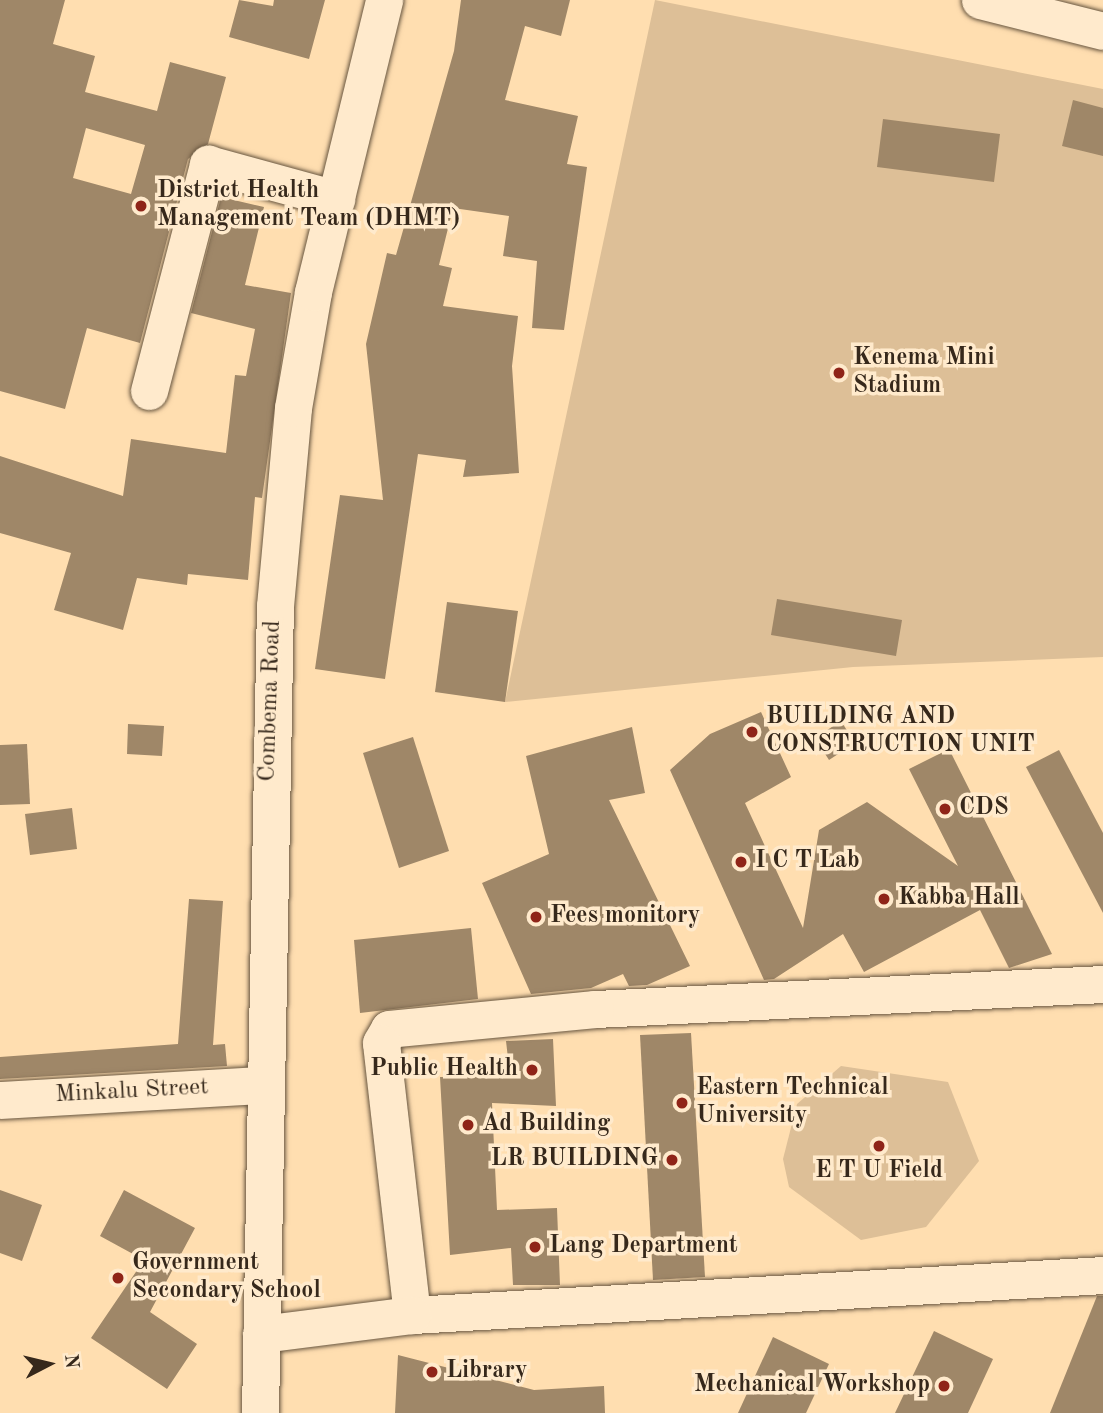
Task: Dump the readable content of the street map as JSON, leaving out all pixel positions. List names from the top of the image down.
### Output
{
  "streets": {
    "street": ["Combema Road", "Minkalu Street"]
  },
  "crossings": [
    ["Combema Road", "Minkalu Street"]
  ],
  "places": [
    "District Health Management Team (DHMT)",
    "Kenema Mini Stadium",
    "BUILDING AND CONSTRUCTION UNIT",
    "CDS",
    "I C T Lab",
    "Kabba Hall",
    "Fees monitory",
    "Public Health",
    "Eastern Technical University",
    "Ad Building",
    "E T U Field",
    "LR BUILDING",
    "Lang Department",
    "Government Secondary School",
    "Library",
    "Mechanical Workshop"
  ],
  "north": "right"
}
